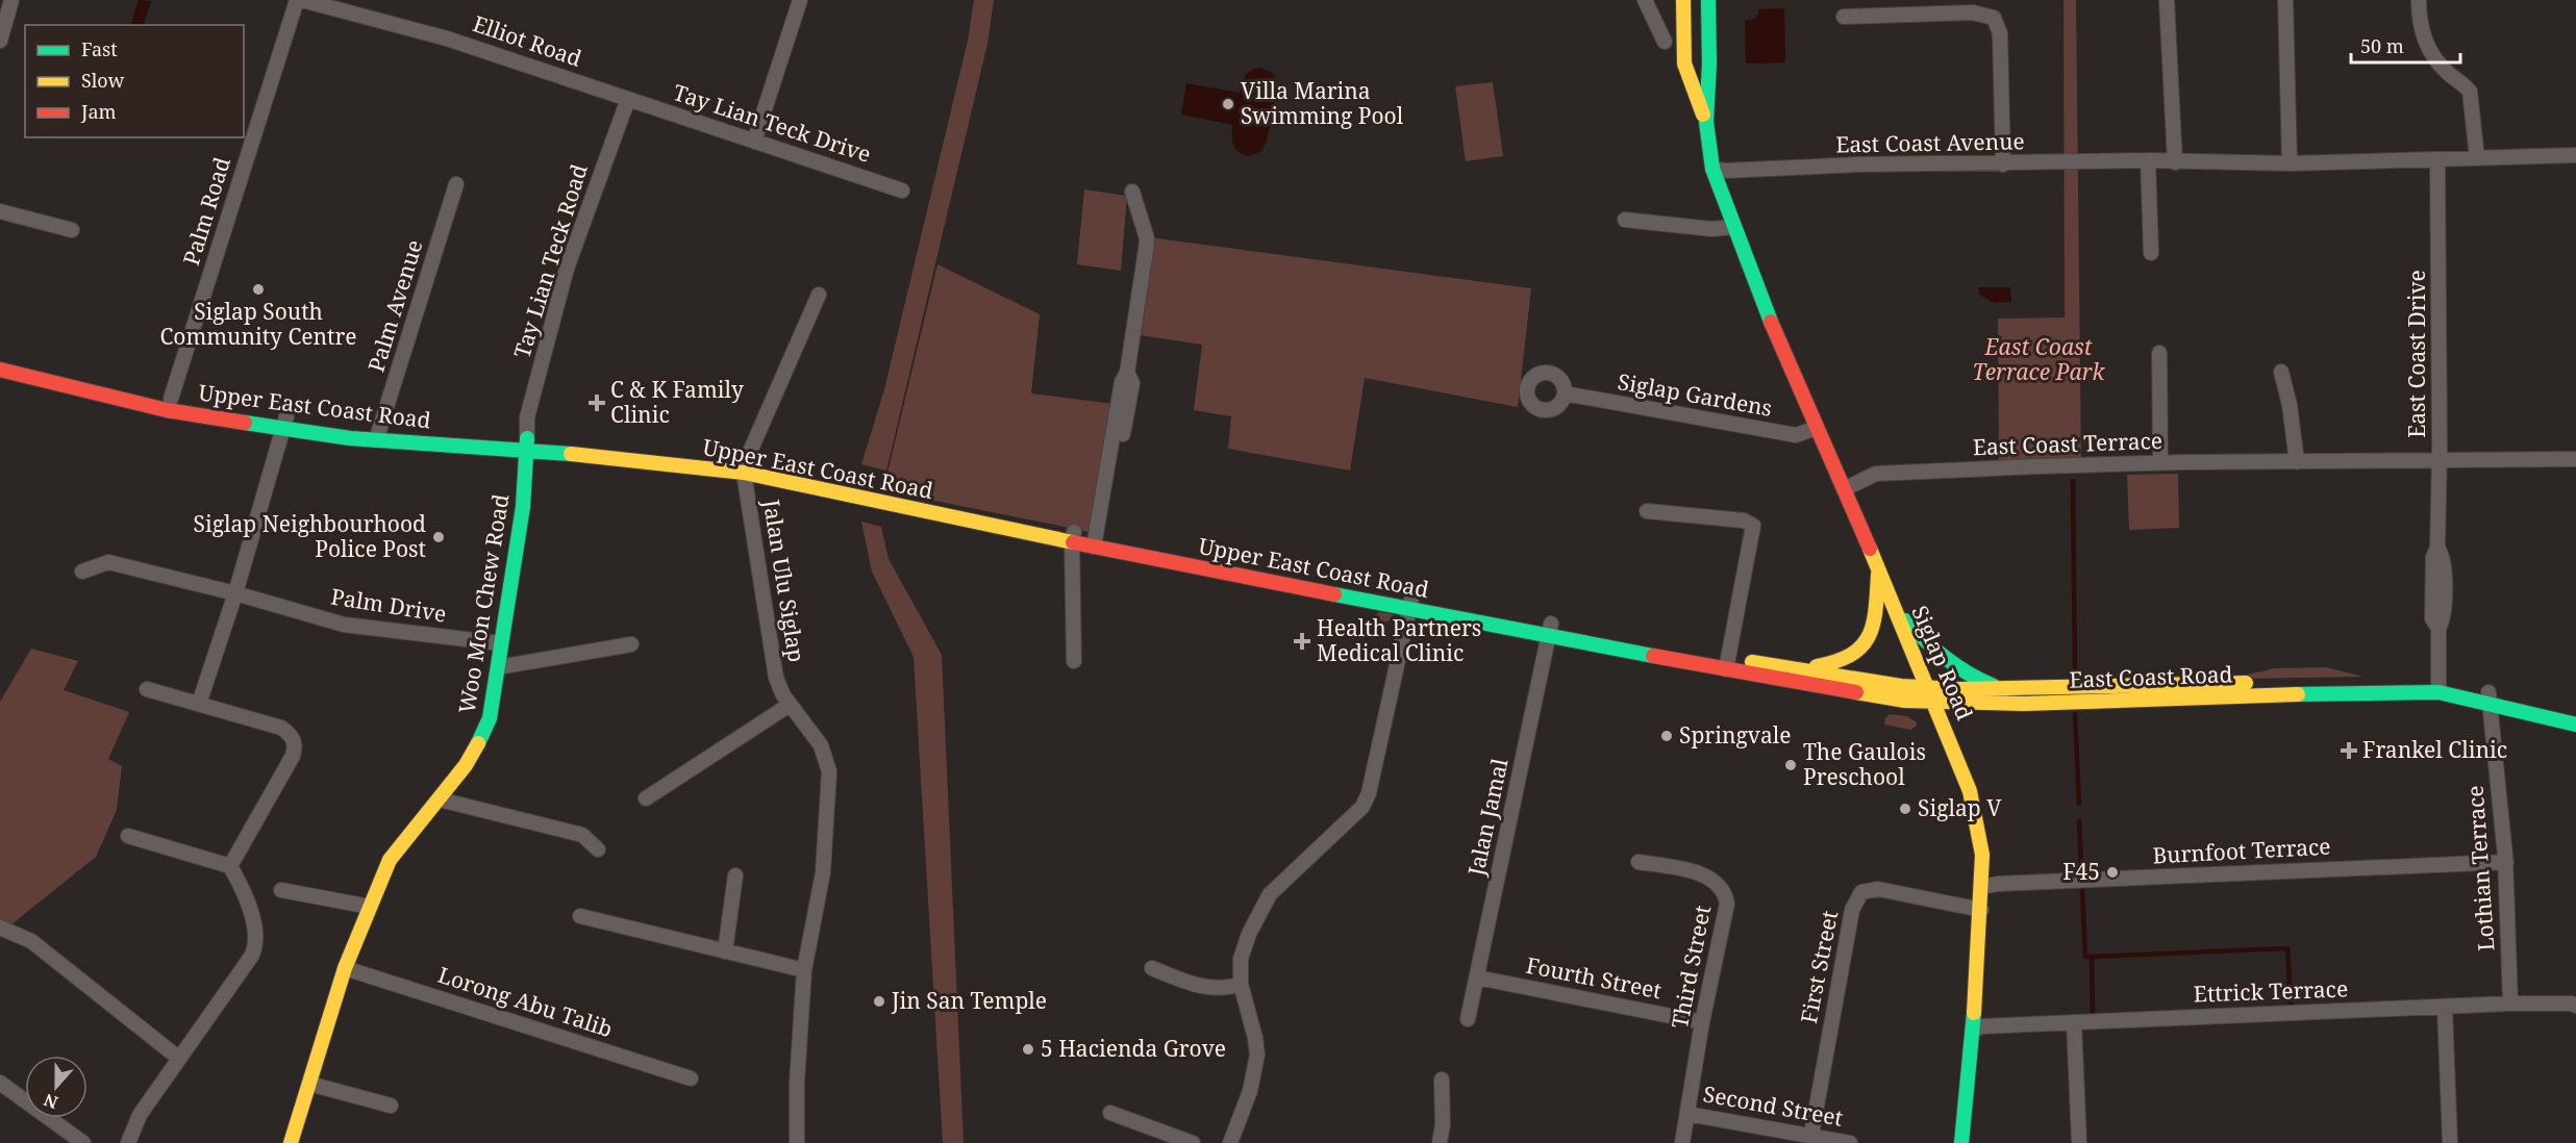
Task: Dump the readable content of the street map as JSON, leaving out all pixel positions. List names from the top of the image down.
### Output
{
  "streets": {
    "main road": [
      "Upper East Coast Road",
      "Woo Mon Chew Road",
      "Siglap Road",
      "East Coast Road"
    ],
    "street": [
      "Elliot Road",
      "Tay Lian Teck Drive",
      "East Coast Avenue",
      "Palm Road",
      "Tay Lian Teck Road",
      "Palm Avenue",
      "East Coast Drive",
      "Siglap Gardens",
      "East Coast Terrace",
      "Jalan Ulu Siglap",
      "Palm Drive",
      "Jalan Jamal",
      "Burnfoot Terrace",
      "Lothian Terrace",
      "Third Street",
      "First Street",
      "Fourth Street",
      "Ettrick Terrace",
      "Lorong Abu Talib",
      "Second Street"
    ]
  },
  "crossings": [
    ["Elliot Road", "Tay Lian Teck Drive"],
    ["Elliot Road", "Tay Lian Teck Road"],
    ["Tay Lian Teck Drive", "Tay Lian Teck Road"],
    ["East Coast Avenue", "East Coast Drive"],
    ["East Coast Avenue", "Siglap Road"],
    ["Palm Road", "Upper East Coast Road"],
    ["Tay Lian Teck Road", "Upper East Coast Road"],
    ["Tay Lian Teck Road", "Woo Mon Chew Road"],
    ["Palm Avenue", "Upper East Coast Road"],
    ["East Coast Drive", "East Coast Terrace"],
    ["East Coast Drive", "East Coast Road"],
    ["Siglap Gardens", "Siglap Road"],
    ["Upper East Coast Road", "Jalan Ulu Siglap"],
    ["Upper East Coast Road", "Woo Mon Chew Road"],
    ["Upper East Coast Road", "East Coast Road"],
    ["Upper East Coast Road", "Jalan Jamal"],
    ["East Coast Terrace", "Siglap Road"],
    ["Woo Mon Chew Road", "Palm Drive"],
    ["Woo Mon Chew Road", "Lorong Abu Talib"],
    ["Siglap Road", "East Coast Road"],
    ["Siglap Road", "Burnfoot Terrace"],
    ["Siglap Road", "First Street"],
    ["Siglap Road", "Ettrick Terrace"],
    ["East Coast Road", "Jalan Jamal"],
    ["East Coast Road", "Lothian Terrace"],
    ["Jalan Jamal", "Fourth Street"],
    ["Burnfoot Terrace", "Lothian Terrace"],
    ["Lothian Terrace", "Ettrick Terrace"],
    ["Third Street", "Fourth Street"],
    ["Third Street", "Second Street"],
    ["First Street", "Second Street"]
  ],
  "parks": ["East Coast Terrace Park"],
  "places": {
    "other": [
      "Villa Marina Swimming Pool",
      "Siglap South Community Centre",
      "Siglap Neighbourhood Police Post",
      "Springvale",
      "The Gaulois Preschool",
      "Siglap V",
      "F45",
      "Jin San Temple",
      "5 Hacienda Grove"
    ],
    "health": ["C & K Family Clinic", "Health Partners Medical Clinic", "Frankel Clinic"]
  },
  "legend": ["Fast", "Slow", "Jam"],
  "scale_bar": "50 m",
  "north": "bottom"
}
